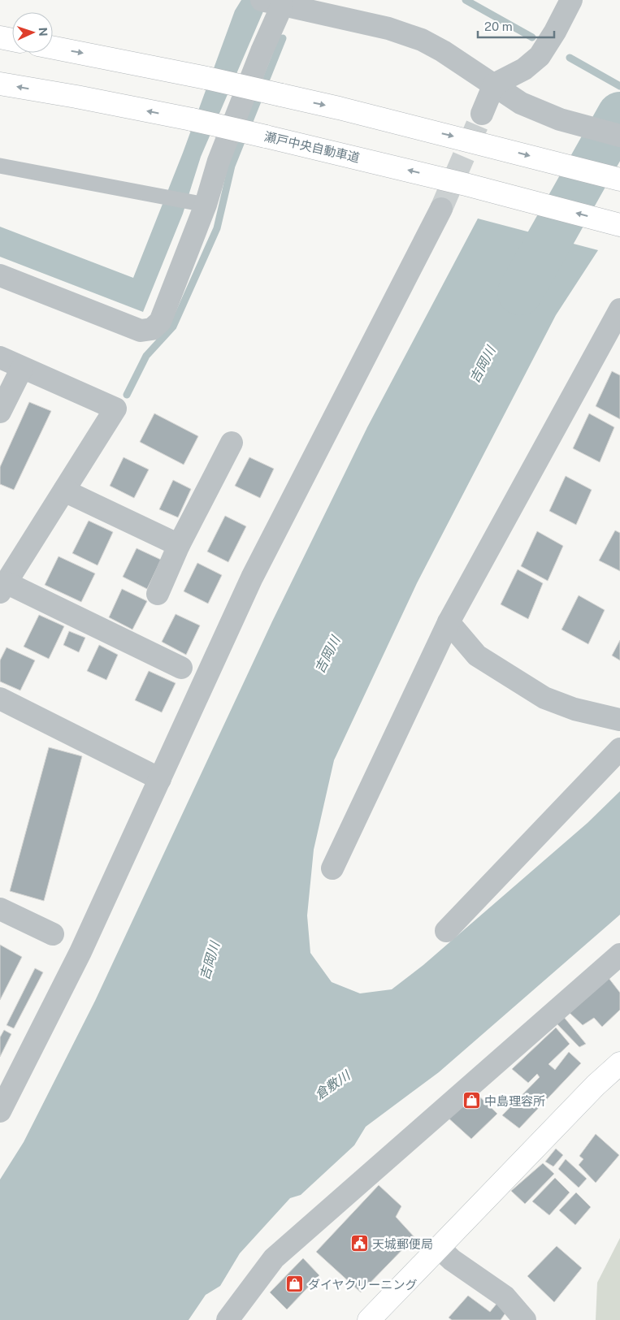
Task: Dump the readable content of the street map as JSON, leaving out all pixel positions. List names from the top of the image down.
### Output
{
  "streets": {
    "main road": ["瀬戸中央自動車道"]
  },
  "water": ["吉岡川", "倉敷川"],
  "places": {
    "shop": ["中島理容所", "ダイヤクリーニング"],
    "public building": ["天城郵便局"]
  },
  "scale_bar": "20 m",
  "north": "right"
}
